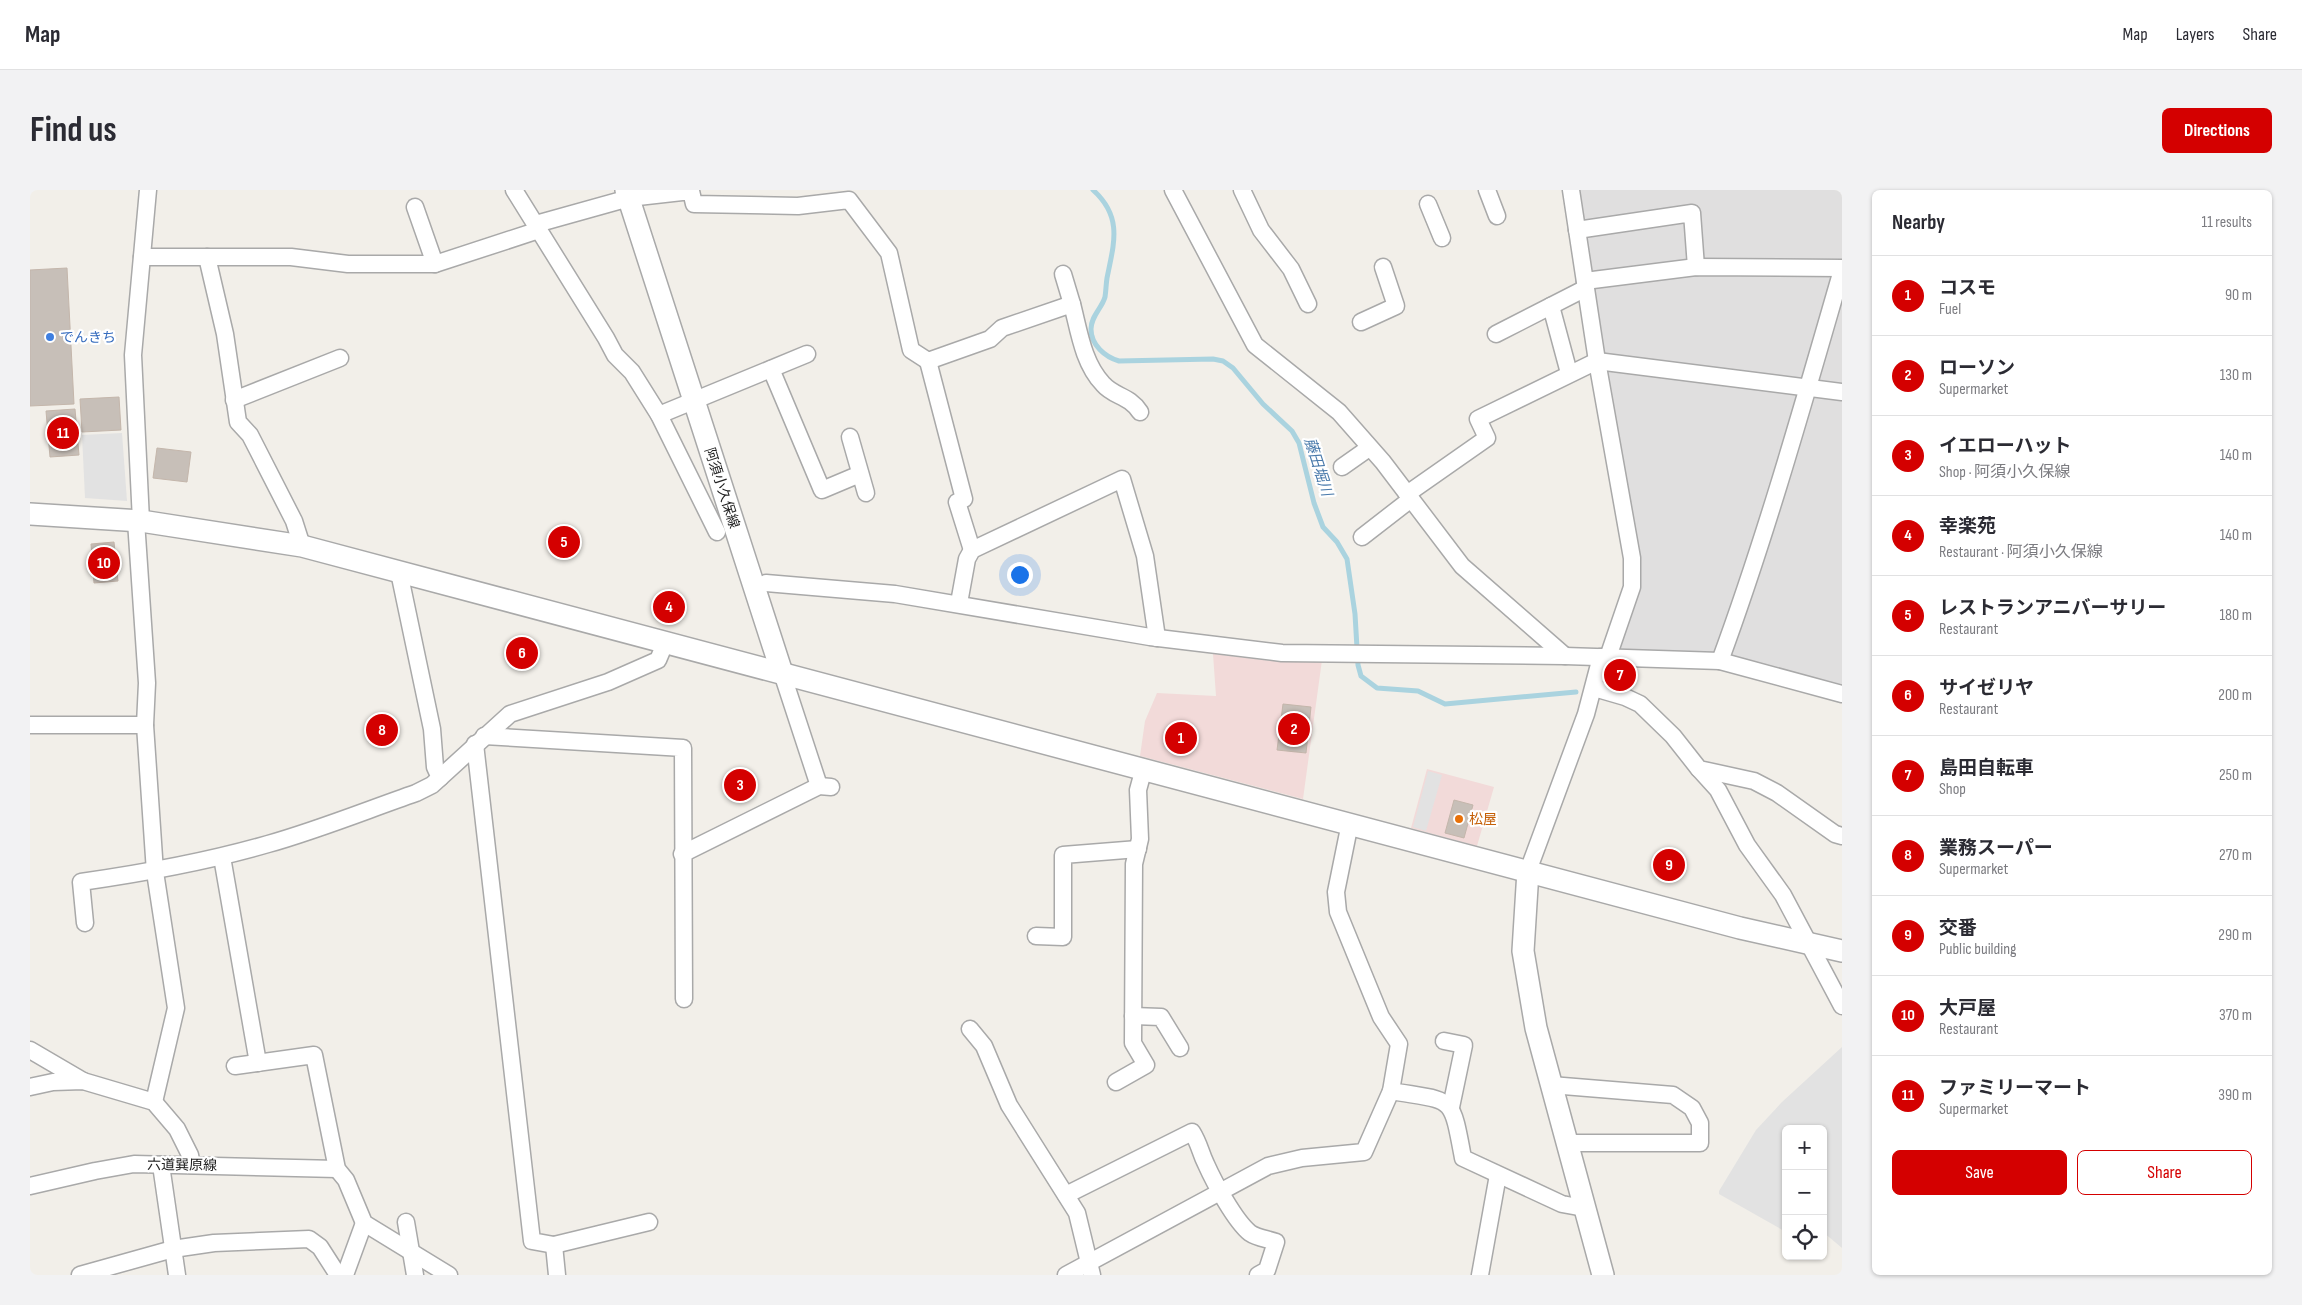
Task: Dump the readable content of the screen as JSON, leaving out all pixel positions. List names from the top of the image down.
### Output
{
  "streets": {
    "street": ["阿須小久保線", "六道巽原線"]
  },
  "water": ["藤田堀川"],
  "places": ["でんきち", "松屋"],
  "page": {
    "header": "Map",
    "nav": ["Map", "Layers", "Share"],
    "buttons": [
      "Directions",
      ["Save", "Share"]
    ],
    "title": "Find us",
    "heading": ["Nearby", "11 results"],
    "list": [
      {
        "mark": "1",
        "name": "コスモ",
        "note": "Fuel",
        "value": "90 m"
      },
      {
        "mark": "2",
        "name": "ローソン",
        "note": "Supermarket",
        "value": "130 m"
      },
      {
        "mark": "3",
        "name": "イエローハット",
        "note": "Shop · 阿須小久保線",
        "value": "140 m"
      },
      {
        "mark": "4",
        "name": "幸楽苑",
        "note": "Restaurant · 阿須小久保線",
        "value": "140 m"
      },
      {
        "mark": "5",
        "name": "レストランアニバーサリー",
        "note": "Restaurant",
        "value": "180 m"
      },
      {
        "mark": "6",
        "name": "サイゼリヤ",
        "note": "Restaurant",
        "value": "200 m"
      },
      {
        "mark": "7",
        "name": "島田自転車",
        "note": "Shop",
        "value": "250 m"
      },
      {
        "mark": "8",
        "name": "業務スーパー",
        "note": "Supermarket",
        "value": "270 m"
      },
      {
        "mark": "9",
        "name": "交番",
        "note": "Public building",
        "value": "290 m"
      },
      {
        "mark": "10",
        "name": "大戸屋",
        "note": "Restaurant",
        "value": "370 m"
      },
      {
        "mark": "11",
        "name": "ファミリーマート",
        "note": "Supermarket",
        "value": "390 m"
      }
    ],
    "pins": [
      "11",
      "5",
      "10",
      "4",
      "6",
      "7",
      "2",
      "8",
      "1",
      "3",
      "9"
    ],
    "map_buttons": ["+", "−"]
  }
}
